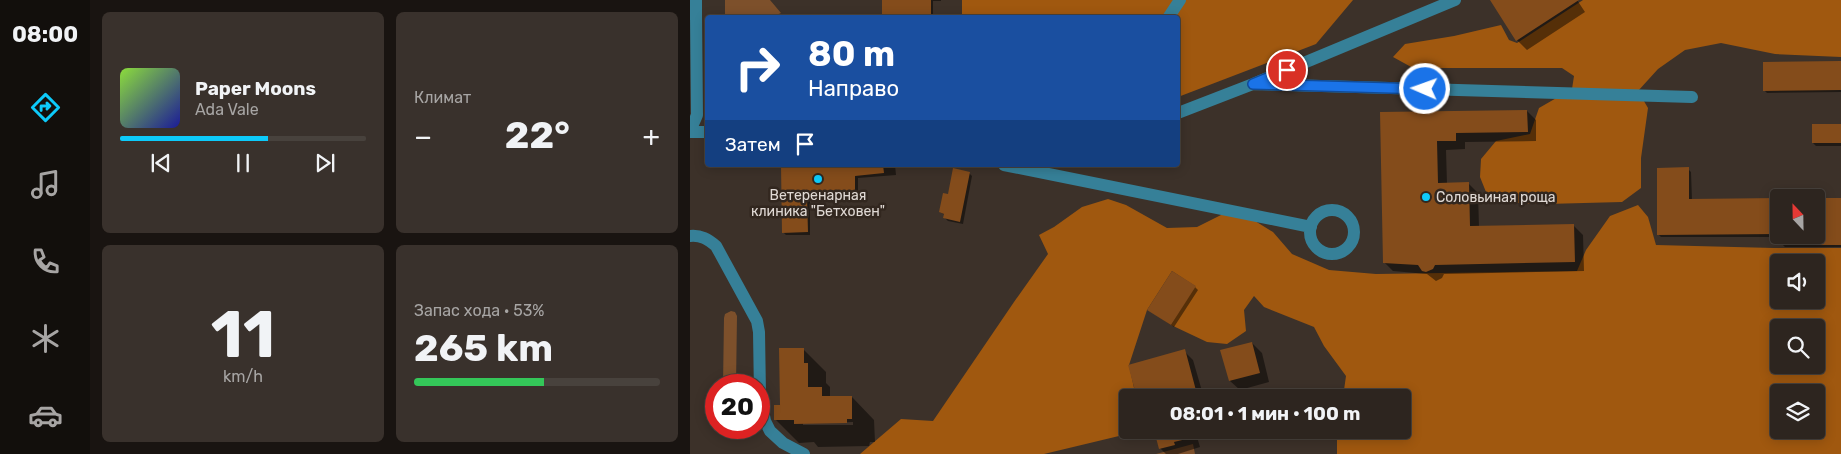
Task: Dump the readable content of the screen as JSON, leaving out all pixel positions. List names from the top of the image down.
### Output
{
  "places": ["Ветеренарная клиника \"Бетховен\"", "Соловьиная роща"],
  "north": "top",
  "page": {
    "tabs": "08:00",
    "tile": [
      "Климат",
      ["11", "km/h"],
      ["Запас хода · 53%", "265 km"]
    ],
    "turn": ["80 m", "Направо"],
    "song": ["Paper Moons", "Ada Vale"],
    "heat": ["−", "22°", "+"],
    "then": "Затем",
    "limit": "20",
    "trip": "08:01 · 1 мин · 100 m"
  }
}
